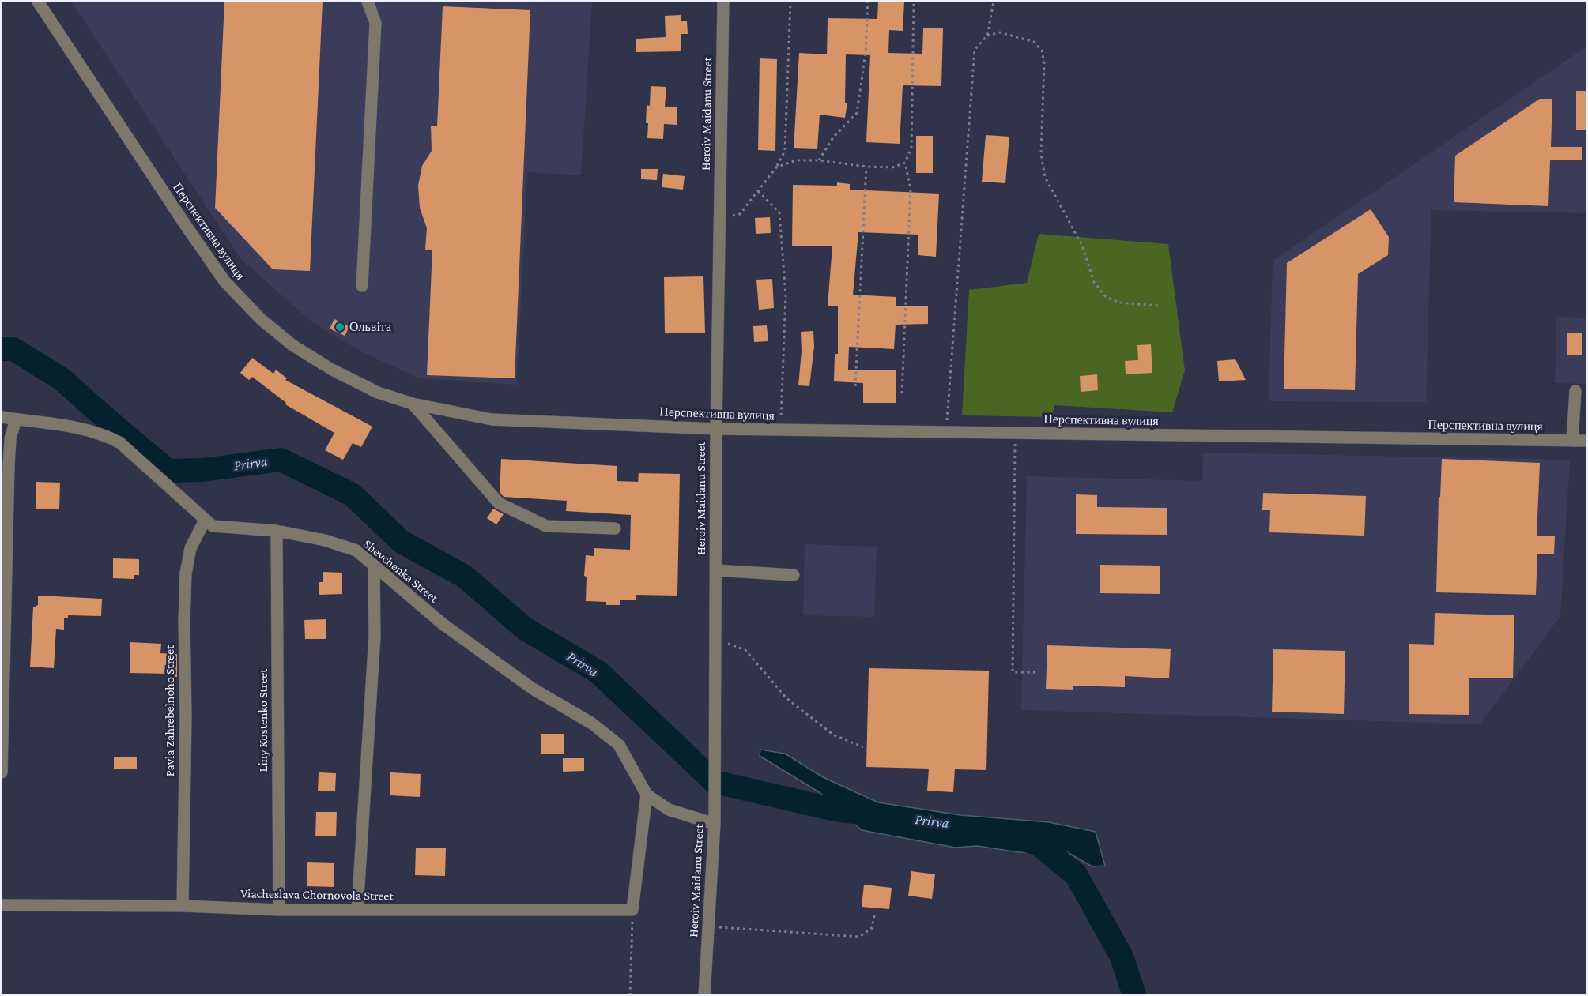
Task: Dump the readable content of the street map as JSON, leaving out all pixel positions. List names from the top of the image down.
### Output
{
  "streets": {
    "street": [
      "Heroiv Maidanu Street",
      "Перспективна вулиця",
      "Shevchenka Street",
      "Pavla Zahrebelnoho Street",
      "Liny Kostenko Street",
      "Viacheslava Chornovola Street"
    ]
  },
  "crossings": [
    ["Heroiv Maidanu Street", "Перспективна вулиця"],
    ["Heroiv Maidanu Street", "Shevchenka Street"],
    ["Shevchenka Street", "Pavla Zahrebelnoho Street"],
    ["Shevchenka Street", "Liny Kostenko Street"],
    ["Pavla Zahrebelnoho Street", "Viacheslava Chornovola Street"],
    ["Liny Kostenko Street", "Viacheslava Chornovola Street"]
  ],
  "water": ["Prirva"],
  "places": ["Ольвіта"]
}
